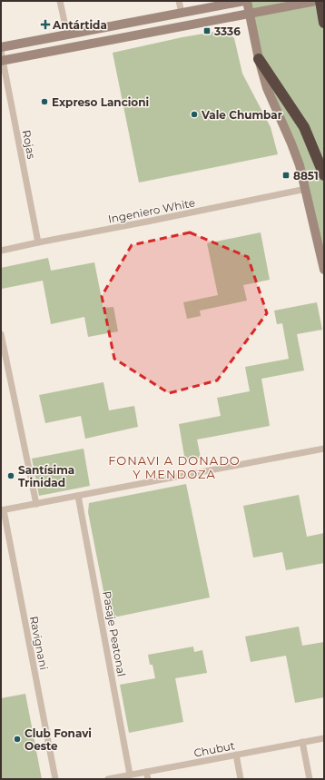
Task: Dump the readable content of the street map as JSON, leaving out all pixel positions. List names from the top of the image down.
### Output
{
  "streets": {
    "street": [
      "Rojas",
      "Ingeniero White",
      "Pasaje Peatonal",
      "Ravignani",
      "Chubut"
    ]
  },
  "crossings": [
    ["Rojas", "Ingeniero White"],
    ["Pasaje Peatonal", "Chubut"]
  ],
  "districts": ["FONAVI A DONADO Y MENDOZA"],
  "places": {
    "health": ["Antártida"],
    "transit": ["3336", "8851"],
    "other": [
      "Expreso Lancioni",
      "Vale Chumbar",
      "Santísima Trinidad",
      "Club Fonavi Oeste"
    ]
  }
}
